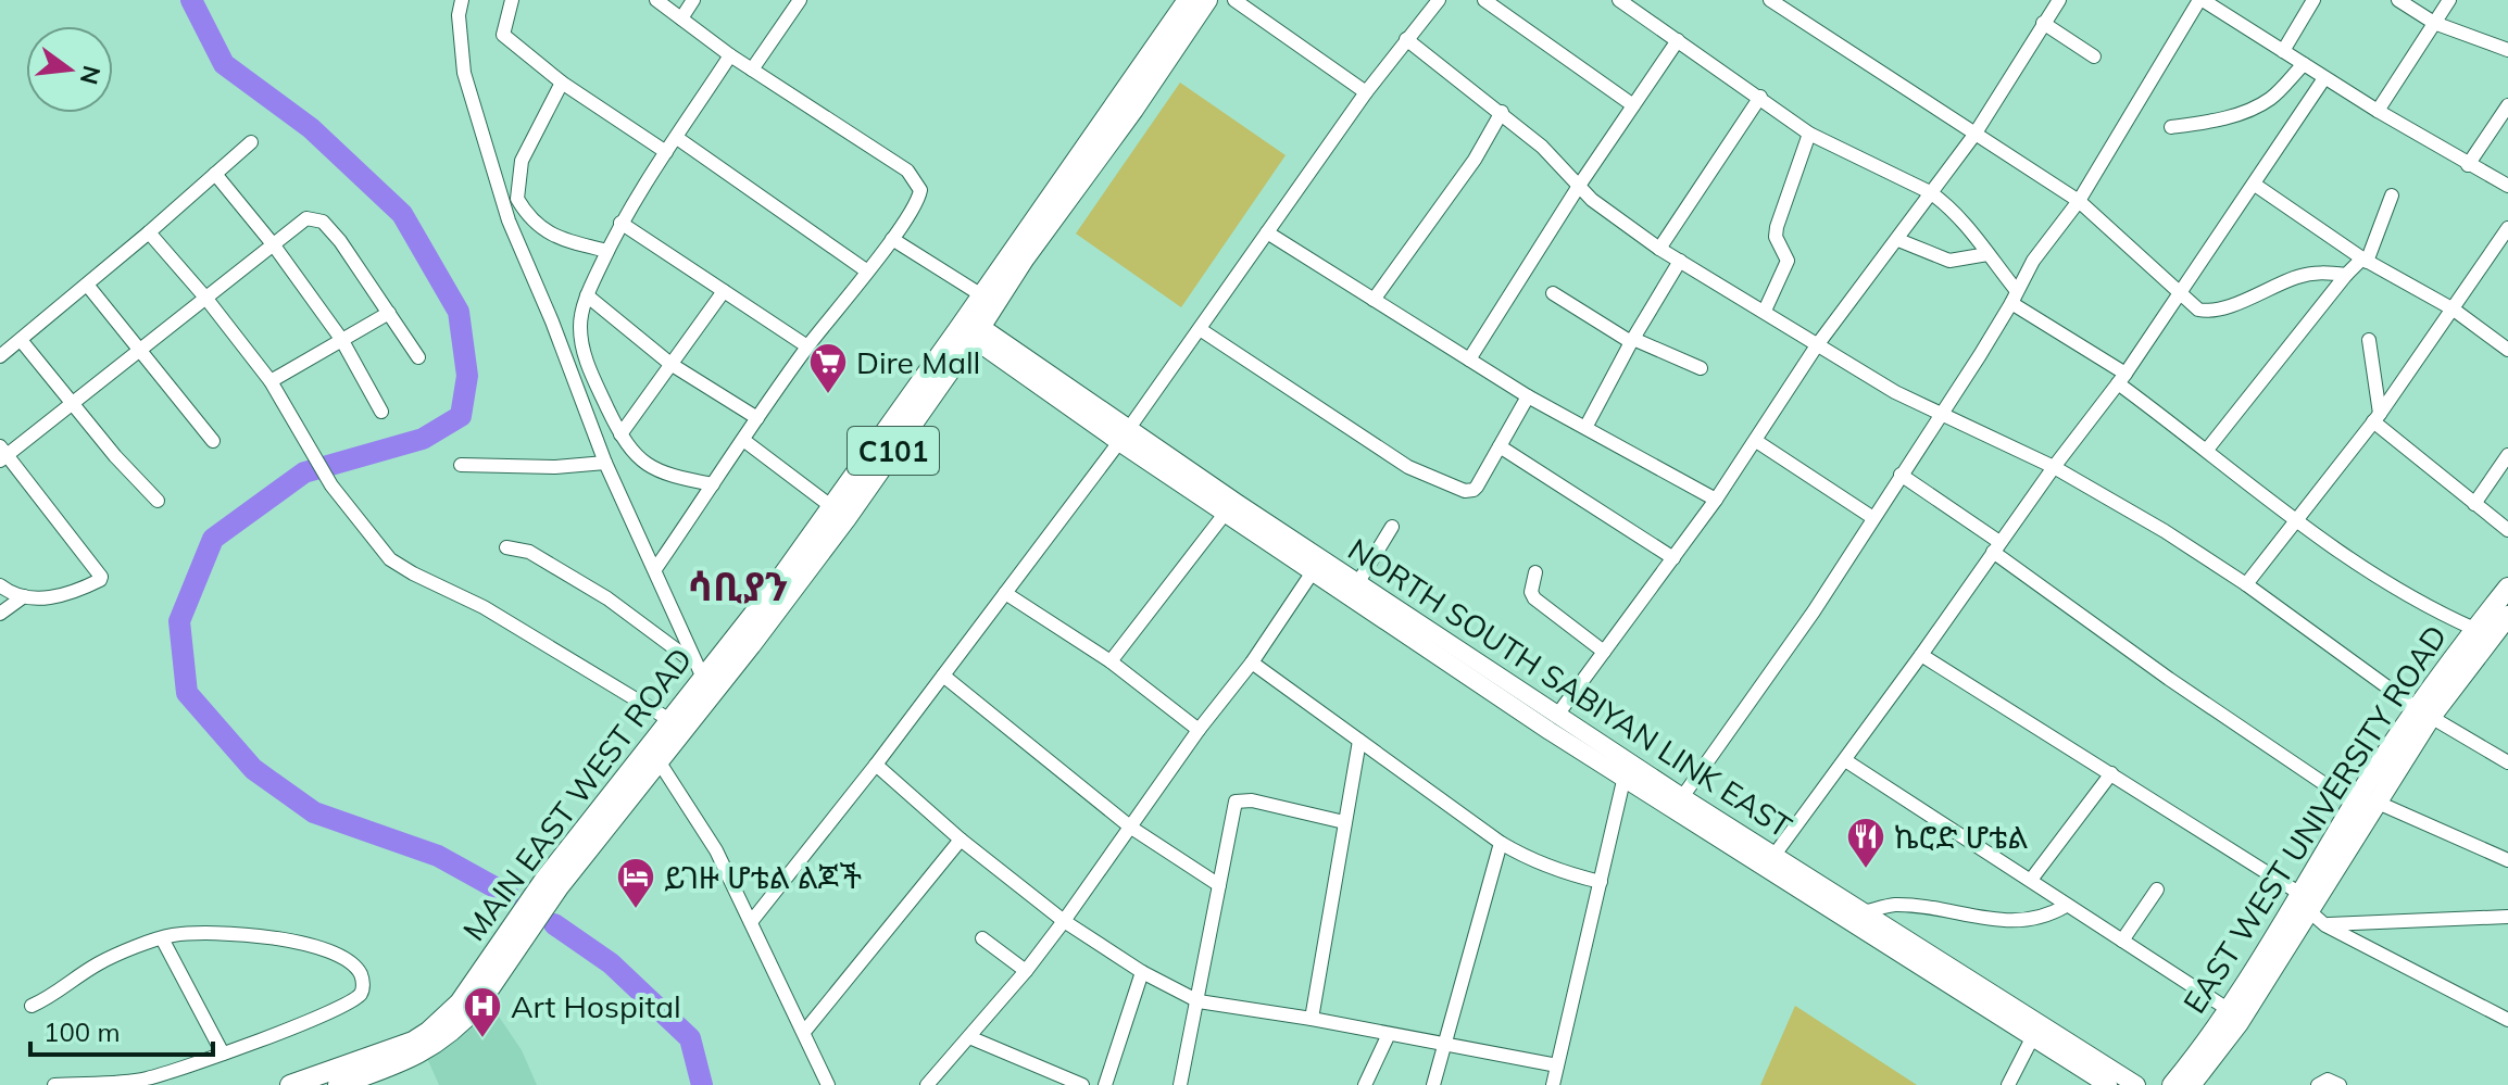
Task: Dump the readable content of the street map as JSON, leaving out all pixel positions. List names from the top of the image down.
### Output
{
  "streets": {
    "main road": [
      "C101",
      "NORTH SOUTH SABIYAN LINK EAST",
      "MAIN EAST WEST ROAD",
      "EAST WEST UNIVERSITY ROAD"
    ]
  },
  "crossings": [
    ["NORTH SOUTH SABIYAN LINK EAST", "MAIN EAST WEST ROAD"]
  ],
  "districts": ["ሳቢያን"],
  "places": {
    "supermarket": ["Dire Mall"],
    "restaurant": ["ኬሮድ ሆቴል"],
    "hotel": ["ይገዙ ሆቴል ልጆች"],
    "hospital": ["Art Hospital"]
  },
  "scale_bar": "100 m",
  "north": "right"
}
